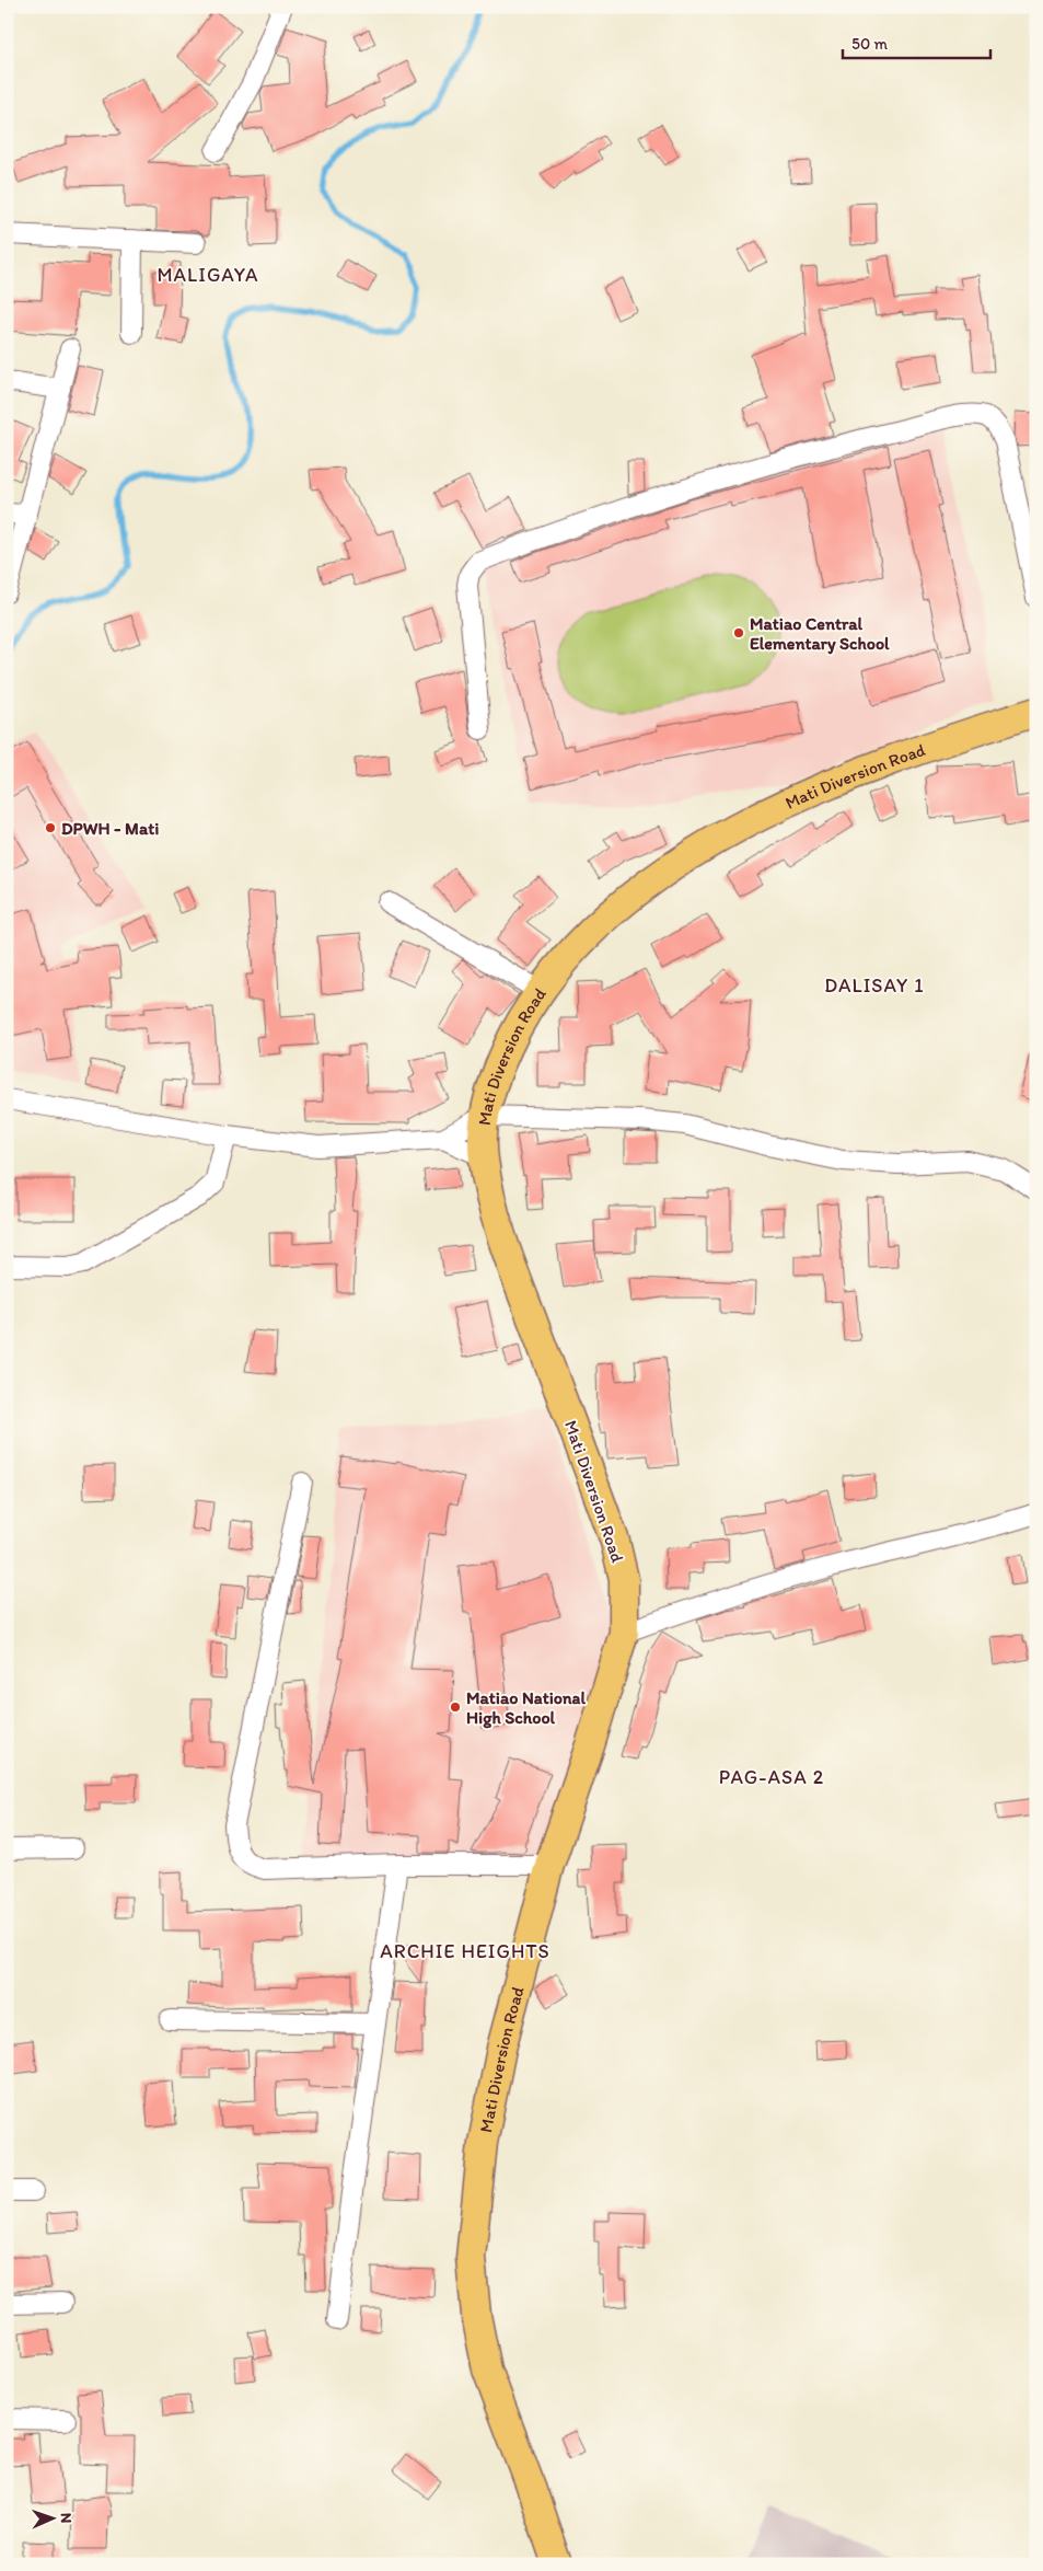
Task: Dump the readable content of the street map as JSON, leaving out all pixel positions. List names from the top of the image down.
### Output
{
  "streets": {
    "highway": ["Mati Diversion Road"]
  },
  "districts": [
    "MALIGAYA",
    "DALISAY 1",
    "PAG-ASA 2",
    "ARCHIE HEIGHTS"
  ],
  "places": ["Matiao Central Elementary School", "DPWH - Mati", "Matiao National High School"],
  "scale_bar": "50 m",
  "north": "right"
}
